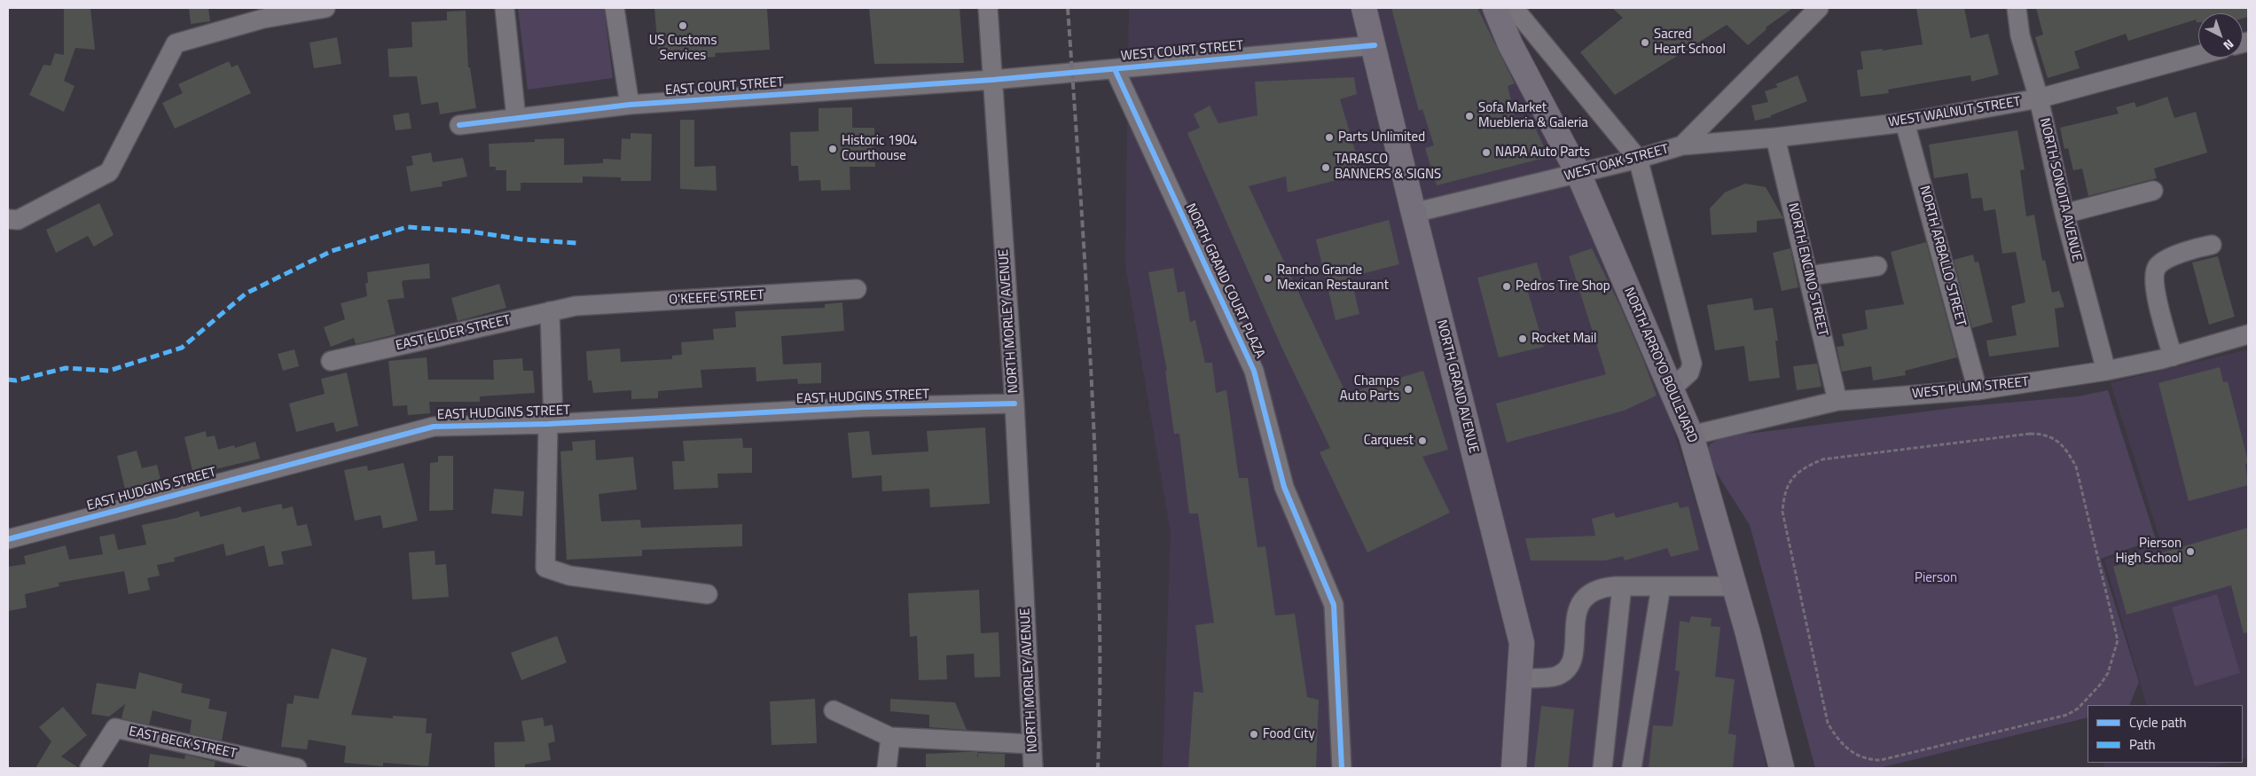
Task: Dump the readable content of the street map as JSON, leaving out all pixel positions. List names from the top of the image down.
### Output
{
  "streets": {
    "main road": ["NORTH ARROYO BOULEVARD", "NORTH GRAND AVENUE"],
    "street": [
      "WEST COURT STREET",
      "EAST COURT STREET",
      "WEST WALNUT STREET",
      "WEST OAK STREET",
      "NORTH SONOITA AVENUE",
      "NORTH ARBALLO STREET",
      "NORTH ENCINO STREET",
      "NORTH GRAND COURT PLAZA",
      "O'KEEFE STREET",
      "NORTH MORLEY AVENUE",
      "EAST ELDER STREET",
      "WEST PLUM STREET",
      "EAST HUDGINS STREET",
      "EAST BECK STREET"
    ]
  },
  "crossings": [
    ["WEST COURT STREET", "EAST COURT STREET"],
    ["WEST COURT STREET", "NORTH GRAND COURT PLAZA"],
    ["WEST COURT STREET", "NORTH MORLEY AVENUE"],
    ["WEST COURT STREET", "NORTH GRAND AVENUE"],
    ["EAST COURT STREET", "NORTH MORLEY AVENUE"],
    ["WEST WALNUT STREET", "WEST OAK STREET"],
    ["WEST WALNUT STREET", "NORTH SONOITA AVENUE"],
    ["WEST WALNUT STREET", "NORTH ARBALLO STREET"],
    ["WEST WALNUT STREET", "NORTH ENCINO STREET"],
    ["WEST OAK STREET", "NORTH ARROYO BOULEVARD"],
    ["WEST OAK STREET", "NORTH GRAND AVENUE"],
    ["NORTH SONOITA AVENUE", "WEST PLUM STREET"],
    ["NORTH ARBALLO STREET", "WEST PLUM STREET"],
    ["NORTH ENCINO STREET", "WEST PLUM STREET"],
    ["O'KEEFE STREET", "EAST ELDER STREET"],
    ["NORTH MORLEY AVENUE", "EAST HUDGINS STREET"],
    ["NORTH ARROYO BOULEVARD", "WEST PLUM STREET"]
  ],
  "parks": ["Pierson"],
  "places": [
    "US Customs Services",
    "Sacred Heart School",
    "Sofa Market Muebleria & Galeria",
    "Parts Unlimited",
    "Historic 1904 Courthouse",
    "NAPA Auto Parts",
    "TARASCO BANNERS & SIGNS",
    "Rancho Grande Mexican Restaurant",
    "Pedros Tire Shop",
    "Rocket Mail",
    "Champs Auto Parts",
    "Carquest",
    "Pierson High School",
    "Food City"
  ],
  "legend": ["Cycle path", "Path"],
  "north": "bottom right"
}
